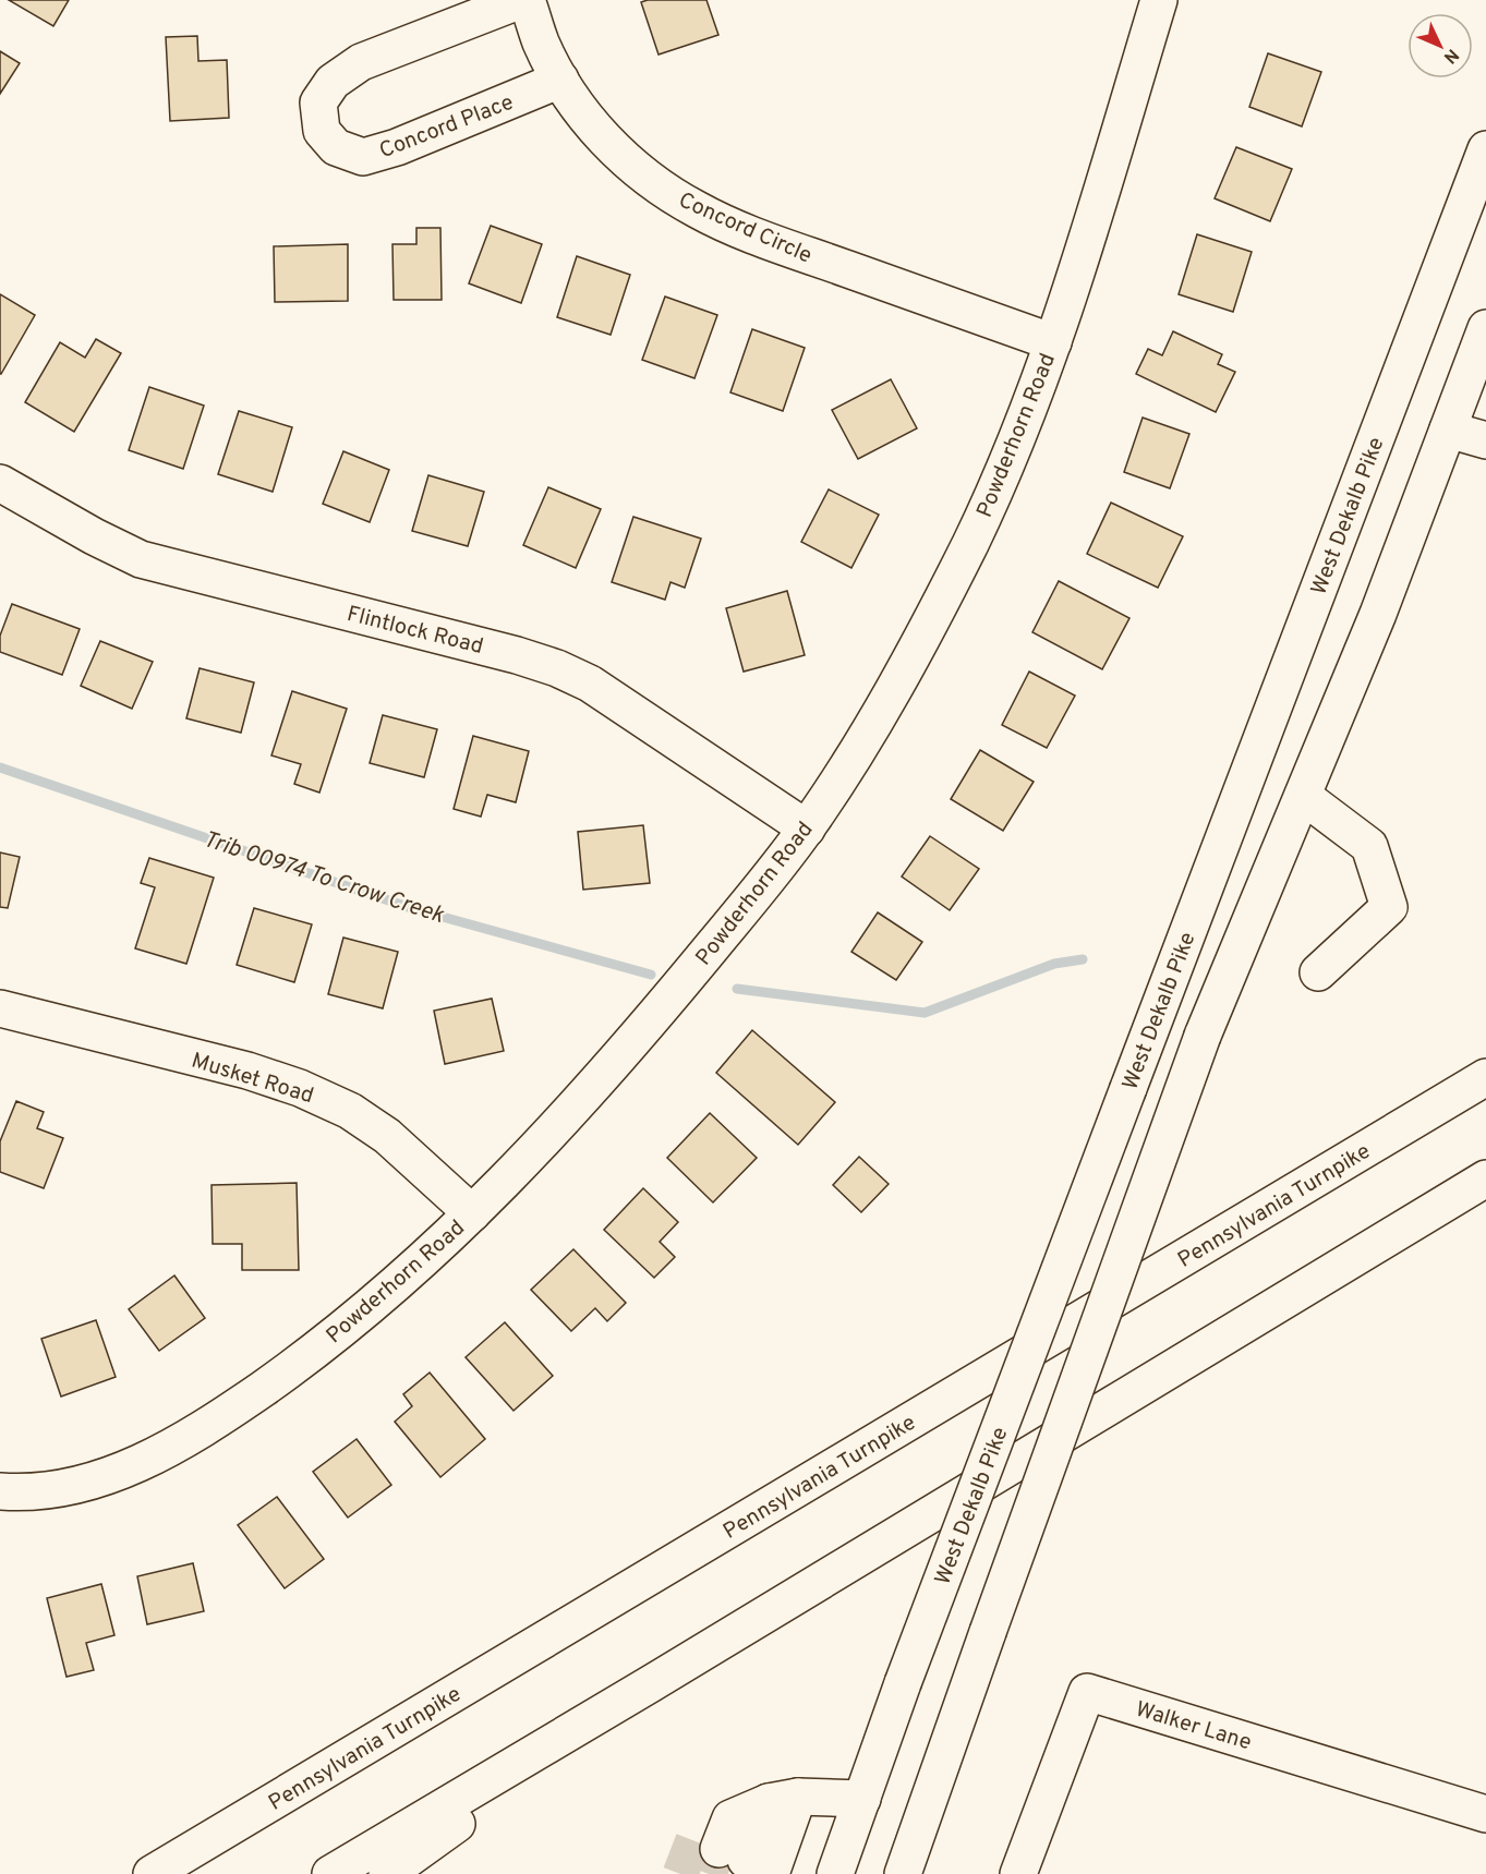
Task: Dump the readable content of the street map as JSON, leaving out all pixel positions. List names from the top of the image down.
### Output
{
  "streets": {
    "main road": [
      "Concord Place",
      "Concord Circle",
      "Powderhorn Road",
      "West Dekalb Pike",
      "Flintlock Road",
      "Musket Road",
      "Pennsylvania Turnpike",
      "Walker Lane"
    ]
  },
  "crossings": [
    ["Concord Place", "Concord Circle"],
    ["Concord Circle", "Powderhorn Road"],
    ["Powderhorn Road", "Flintlock Road"],
    ["Powderhorn Road", "Musket Road"]
  ],
  "water": ["Trib 00974 To Crow Creek"],
  "north": "bottom right"
}
